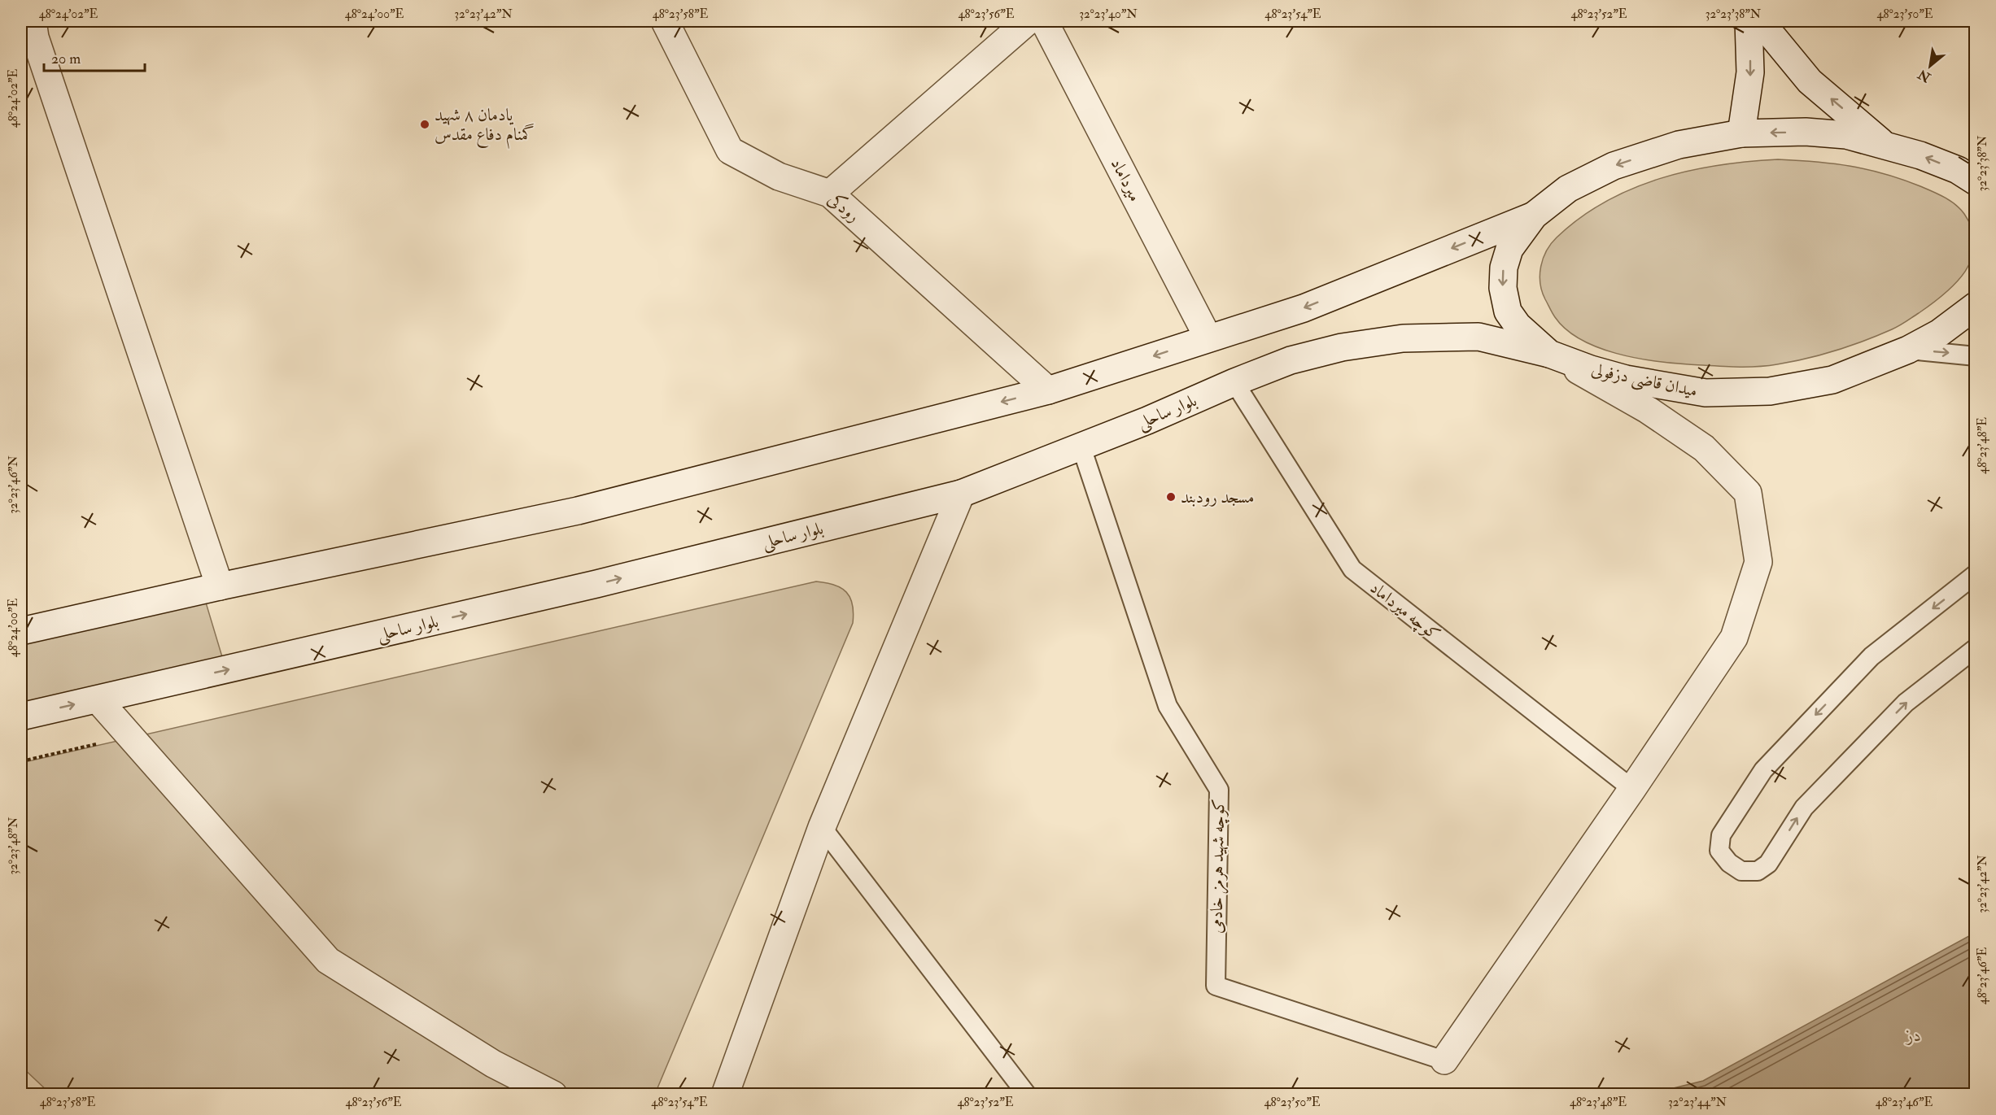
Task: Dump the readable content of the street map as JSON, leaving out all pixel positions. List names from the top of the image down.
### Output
{
  "streets": {
    "main road": [
      "میرداماد",
      "رودکی",
      "میدان قاضی دزفولی",
      "بلوار ساحلی"
    ],
    "lane": ["کوچه میرداماد", "کوچه شهید هرمز خادمی"]
  },
  "crossings": [
    ["میدان قاضی دزفولی", "بلوار ساحلی"],
    ["بلوار ساحلی", "کوچه میرداماد"],
    ["بلوار ساحلی", "کوچه شهید هرمز خادمی"]
  ],
  "water": ["دز"],
  "places": ["یادمان ۸ شهید گمنام دفاع مقدس", "مسجد رودبند"],
  "scale_bar": "20 m",
  "north": "bottom left",
  "coordinates": [
    "48°24'02\"E",
    "48°24'00\"E",
    "32°23'42\"N",
    "48°23'58\"E",
    "48°23'56\"E",
    "32°23'40\"N",
    "48°23'54\"E",
    "48°23'52\"E",
    "32°23'38\"N",
    "48°23'50\"E",
    "48°23'48\"E",
    "32°23'46\"N",
    "32°23'48\"N",
    "48°23'46\"E",
    "32°23'44\"N"
  ]
}
